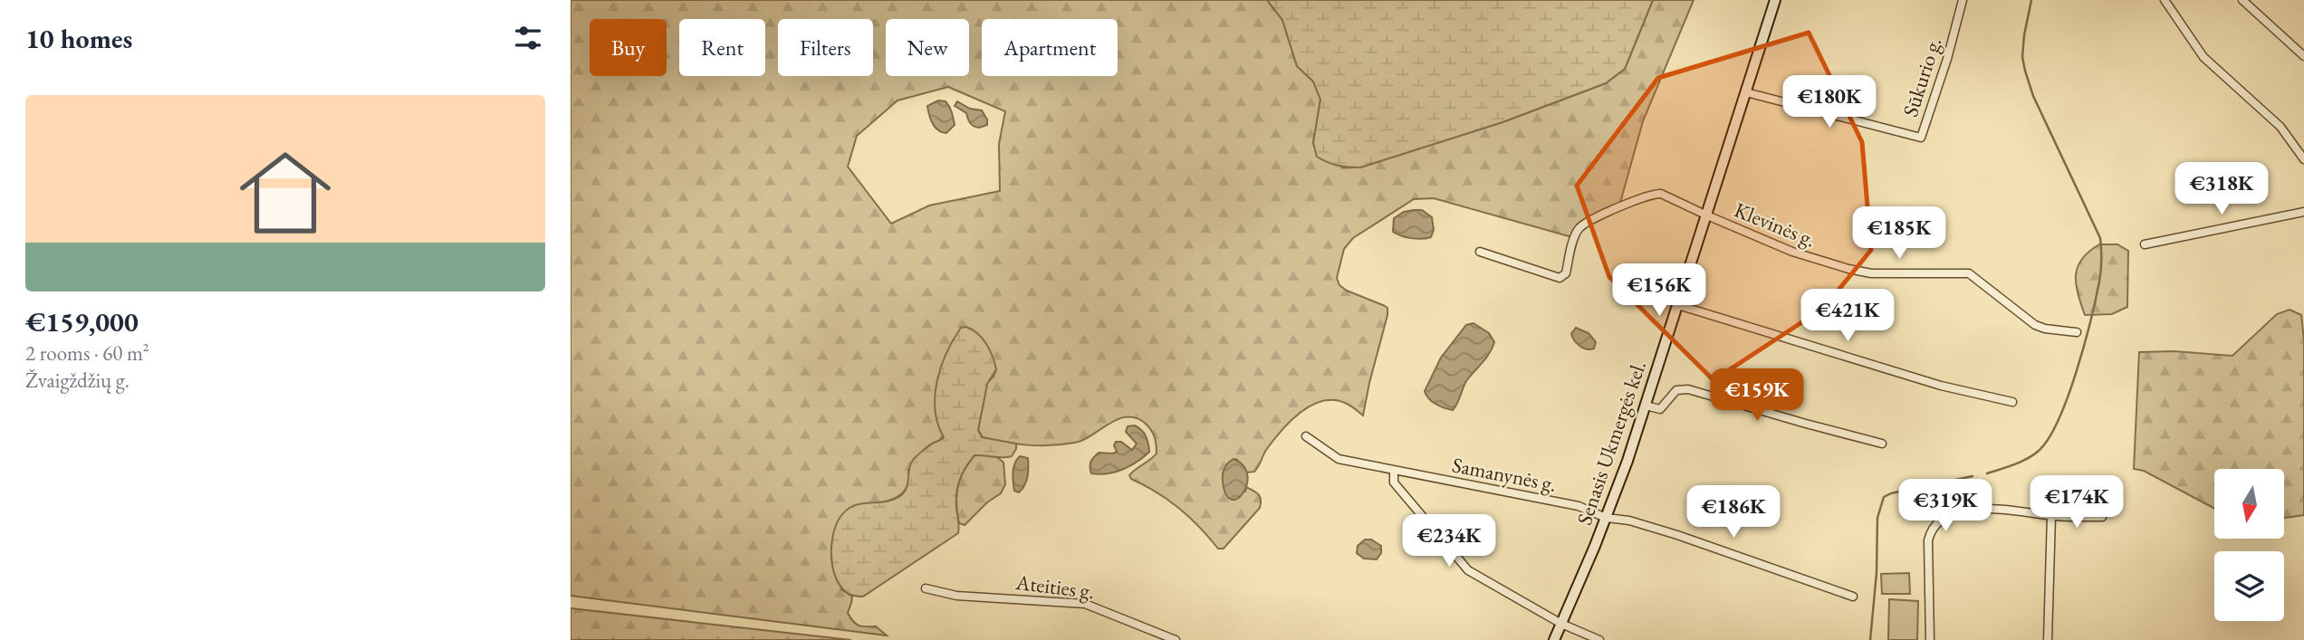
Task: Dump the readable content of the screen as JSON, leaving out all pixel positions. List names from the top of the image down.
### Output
{
  "streets": {
    "main road": ["Senasis Ukmergės kel."],
    "street": [
      "Sūkurio g.",
      "Klevinės g.",
      "Samanynės g.",
      "Ateities g."
    ]
  },
  "crossings": [
    ["Sūkurio g.", "Senasis Ukmergės kel."],
    ["Klevinės g.", "Senasis Ukmergės kel."],
    ["Senasis Ukmergės kel.", "Samanynės g."]
  ],
  "north": "bottom",
  "page": {
    "heading": "10 homes",
    "chip": [
      "Buy",
      "Rent",
      "Filters",
      "New",
      "Apartment"
    ],
    "price": [
      "€180K",
      "€318K",
      "€185K",
      "€156K",
      "€421K",
      "€159K",
      "€174K",
      "€319K",
      "€186K",
      "€234K"
    ],
    "list": [
      {
        "name": "€159,000",
        "note": "2 rooms · 60 m² · Žvaigždžių g."
      }
    ]
  }
}
